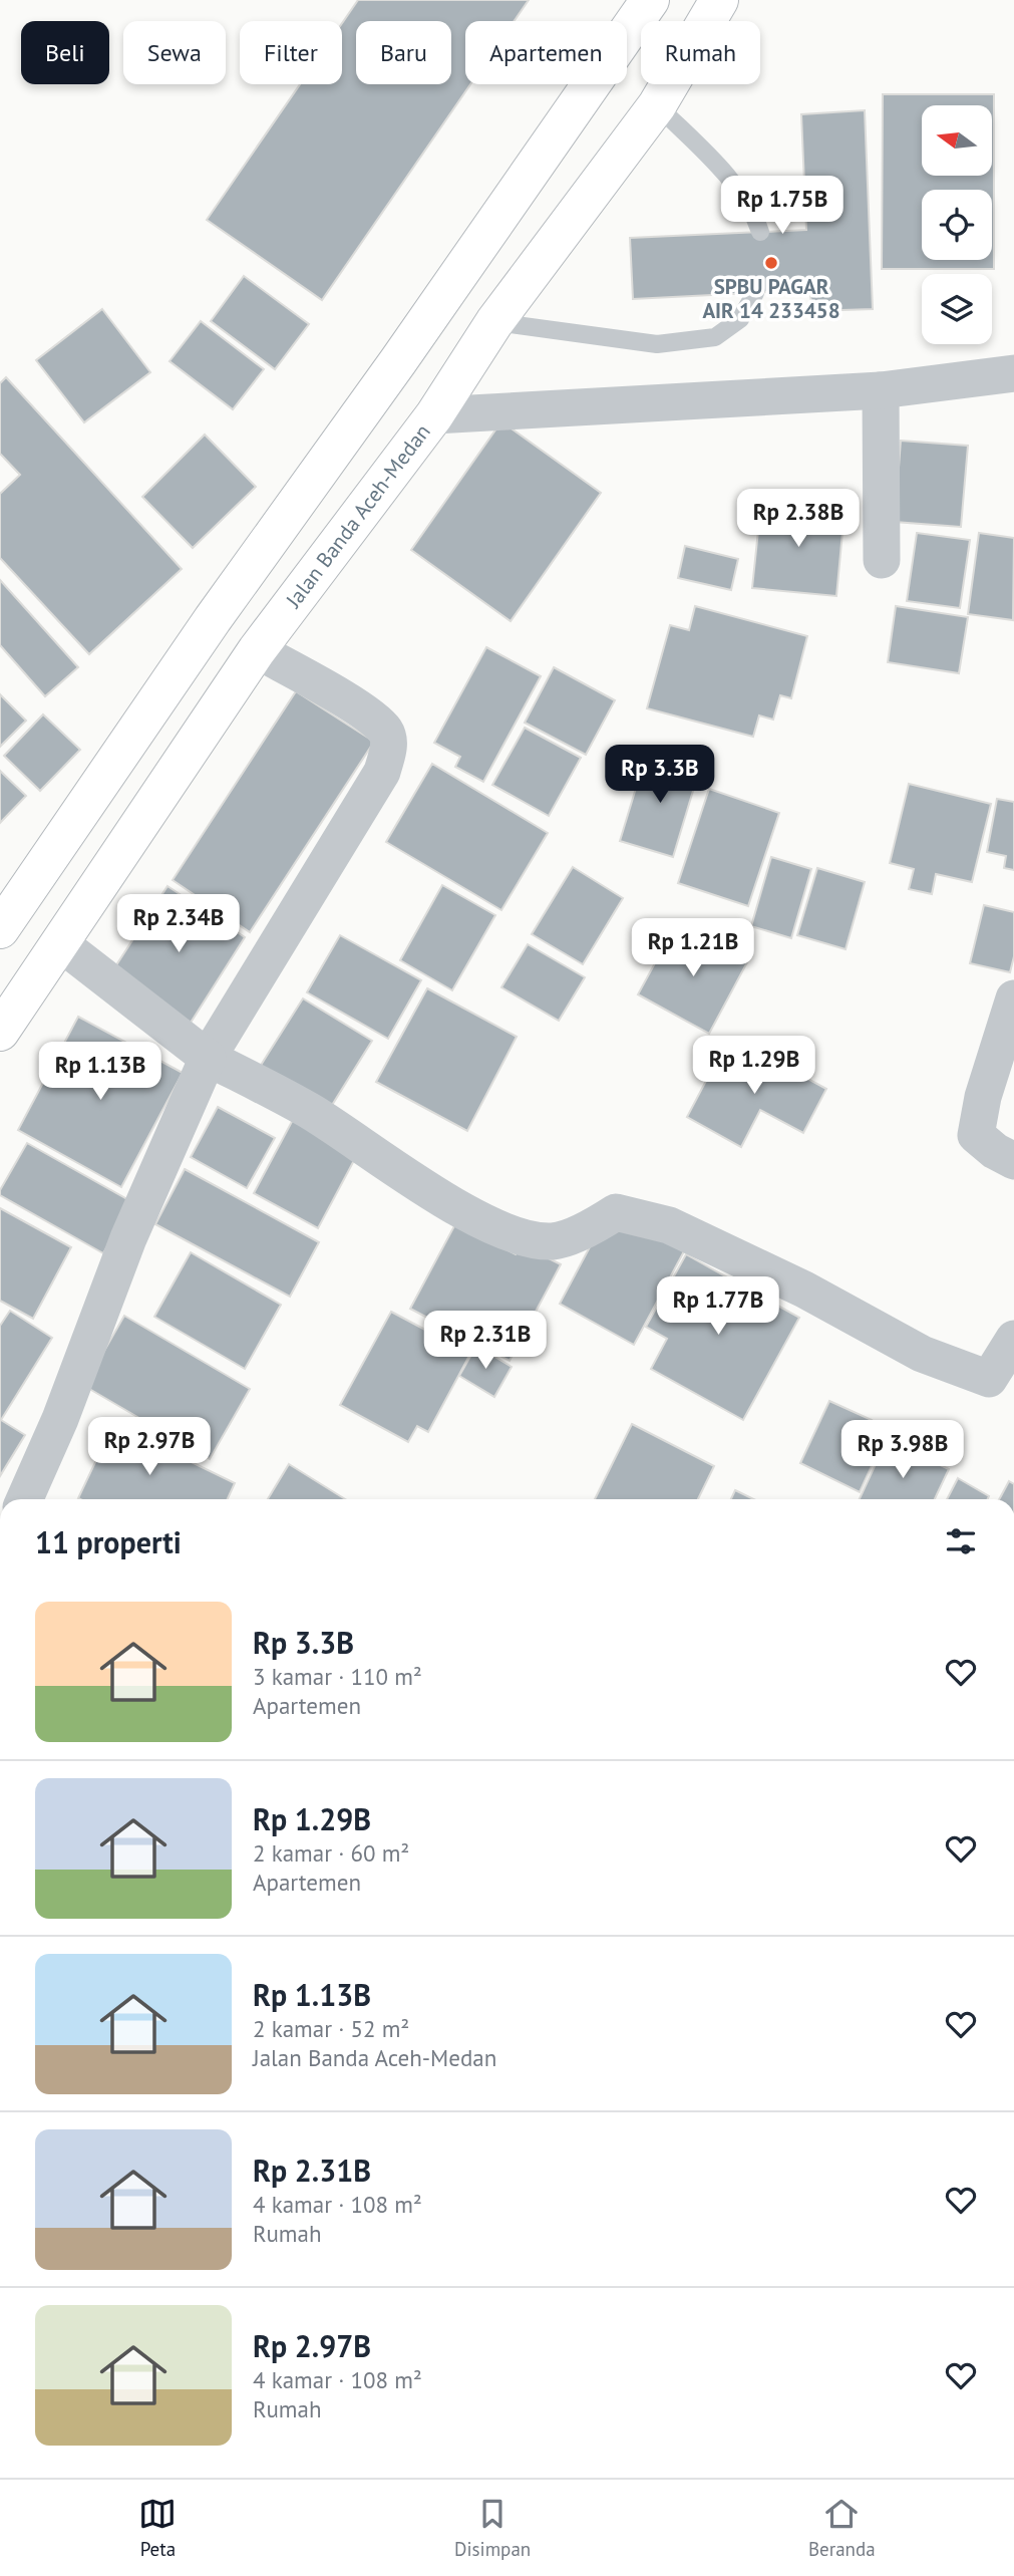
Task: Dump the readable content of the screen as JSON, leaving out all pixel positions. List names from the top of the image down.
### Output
{
  "streets": {
    "highway": ["Jalan Banda Aceh-Medan"]
  },
  "places": ["SPBU PAGAR AIR 14 233458"],
  "north": "left",
  "page": {
    "chip": [
      "Beli",
      "Sewa",
      "Filter",
      "Baru",
      "Apartemen",
      "Rumah"
    ],
    "price": [
      "Rp 1.75B",
      "Rp 2.38B",
      "Rp 3.3B",
      "Rp 2.34B",
      "Rp 1.21B",
      "Rp 1.29B",
      "Rp 1.13B",
      "Rp 1.77B",
      "Rp 2.31B",
      "Rp 2.97B",
      "Rp 3.98B"
    ],
    "heading": "11 properti",
    "list": [
      {
        "name": "Rp 3.3B",
        "note": "3 kamar · 110 m² · Apartemen"
      },
      {
        "name": "Rp 1.29B",
        "note": "2 kamar · 60 m² · Apartemen"
      },
      {
        "name": "Rp 1.13B",
        "note": "2 kamar · 52 m² · Jalan Banda Aceh-Medan"
      },
      {
        "name": "Rp 2.31B",
        "note": "4 kamar · 108 m² · Rumah"
      },
      {
        "name": "Rp 2.97B",
        "note": "4 kamar · 108 m² · Rumah"
      }
    ],
    "tabs": ["Peta", "Disimpan", "Beranda"]
  }
}
